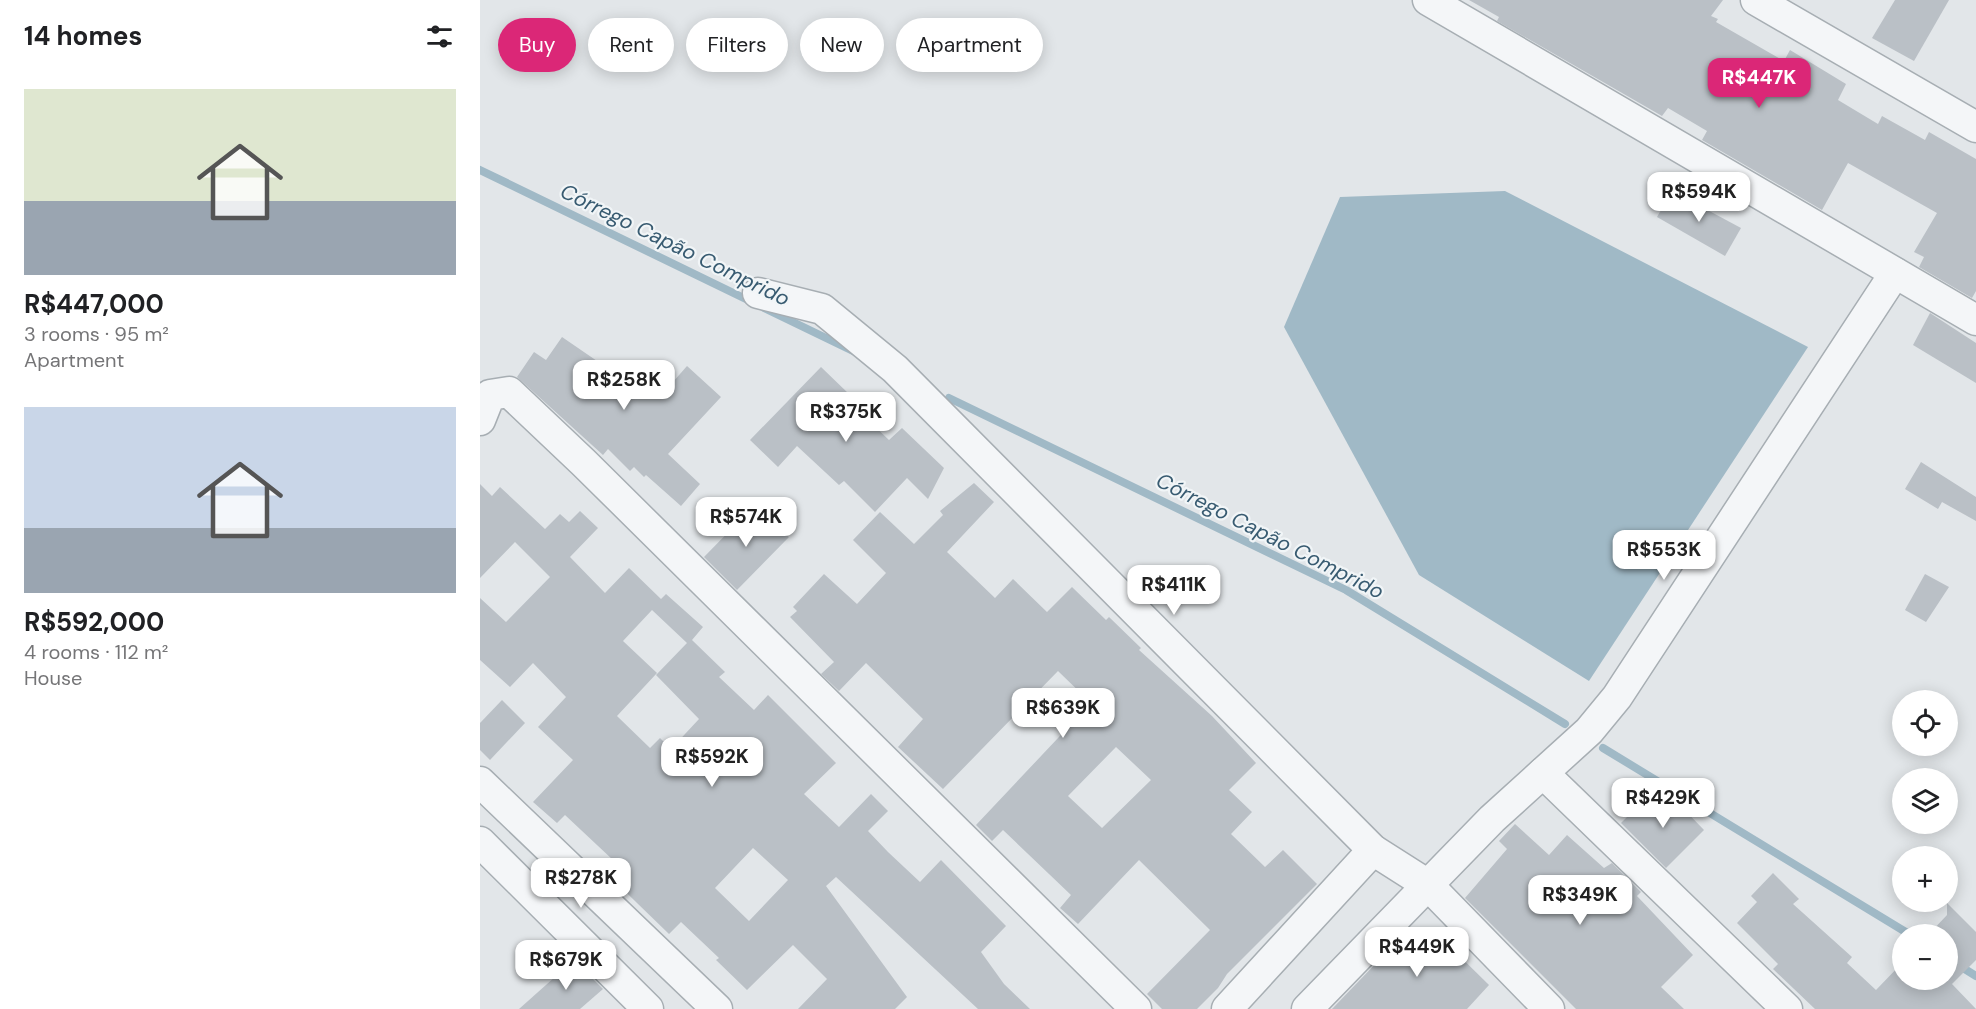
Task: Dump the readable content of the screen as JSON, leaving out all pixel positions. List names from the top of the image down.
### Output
{
  "water": ["Córrego Capão Comprido"],
  "page": {
    "heading": "14 homes",
    "chip": [
      "Buy",
      "Rent",
      "Filters",
      "New",
      "Apartment"
    ],
    "price": [
      "R$447K",
      "R$594K",
      "R$258K",
      "R$375K",
      "R$574K",
      "R$553K",
      "R$411K",
      "R$639K",
      "R$592K",
      "R$429K",
      "R$278K",
      "R$349K",
      "R$449K",
      "R$679K"
    ],
    "list": [
      {
        "name": "R$447,000",
        "note": "3 rooms · 95 m² · Apartment"
      },
      {
        "name": "R$592,000",
        "note": "4 rooms · 112 m² · House"
      }
    ],
    "map_buttons": ["+", "−"]
  }
}
